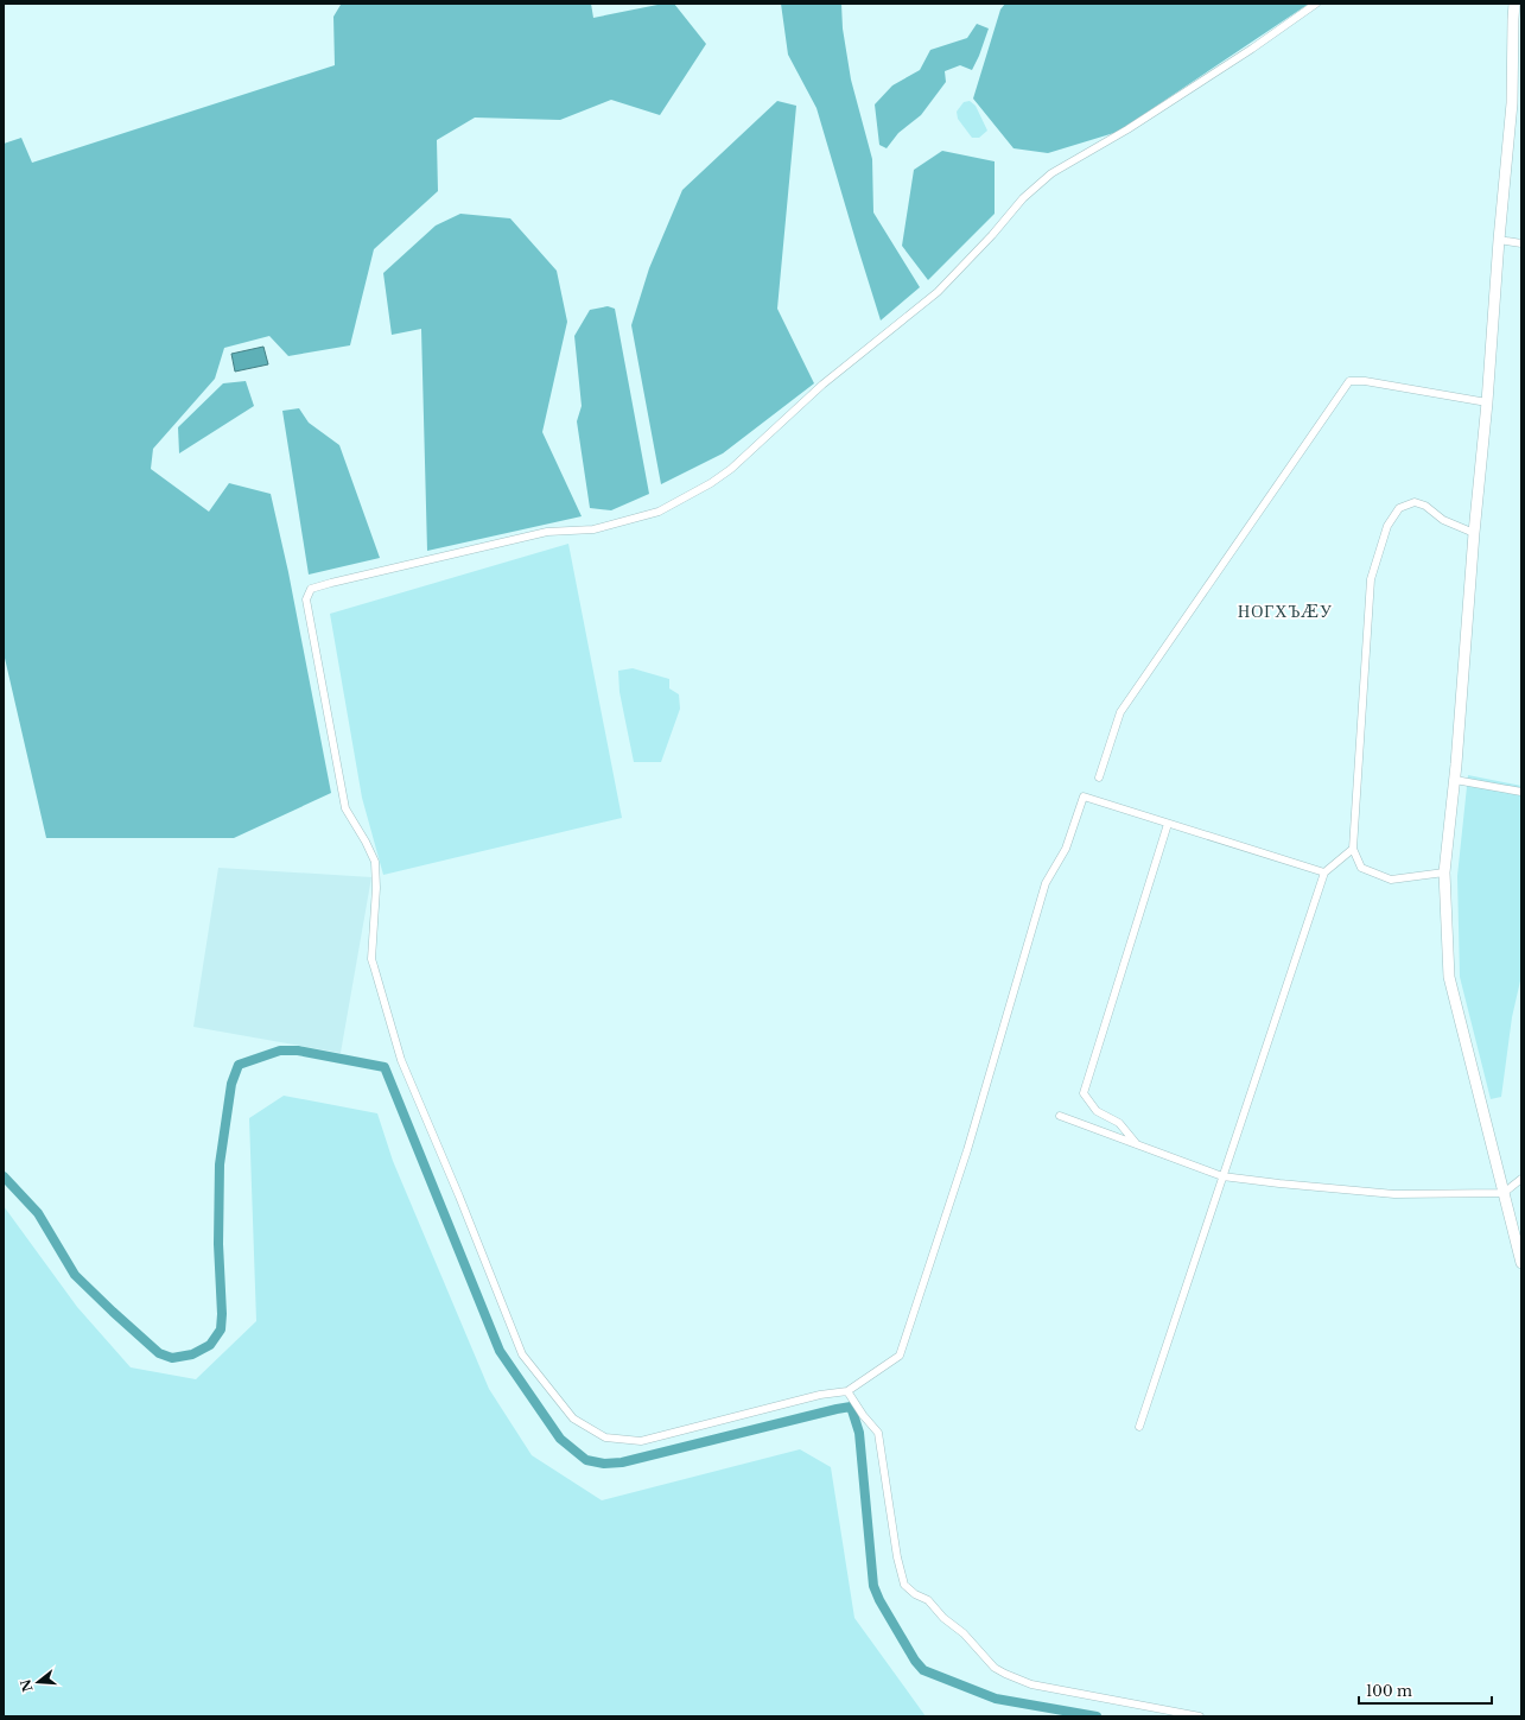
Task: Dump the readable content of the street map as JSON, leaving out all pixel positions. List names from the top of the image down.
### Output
{
  "districts": ["НОГХЪÆУ"],
  "scale_bar": "100 m",
  "north": "left"
}
